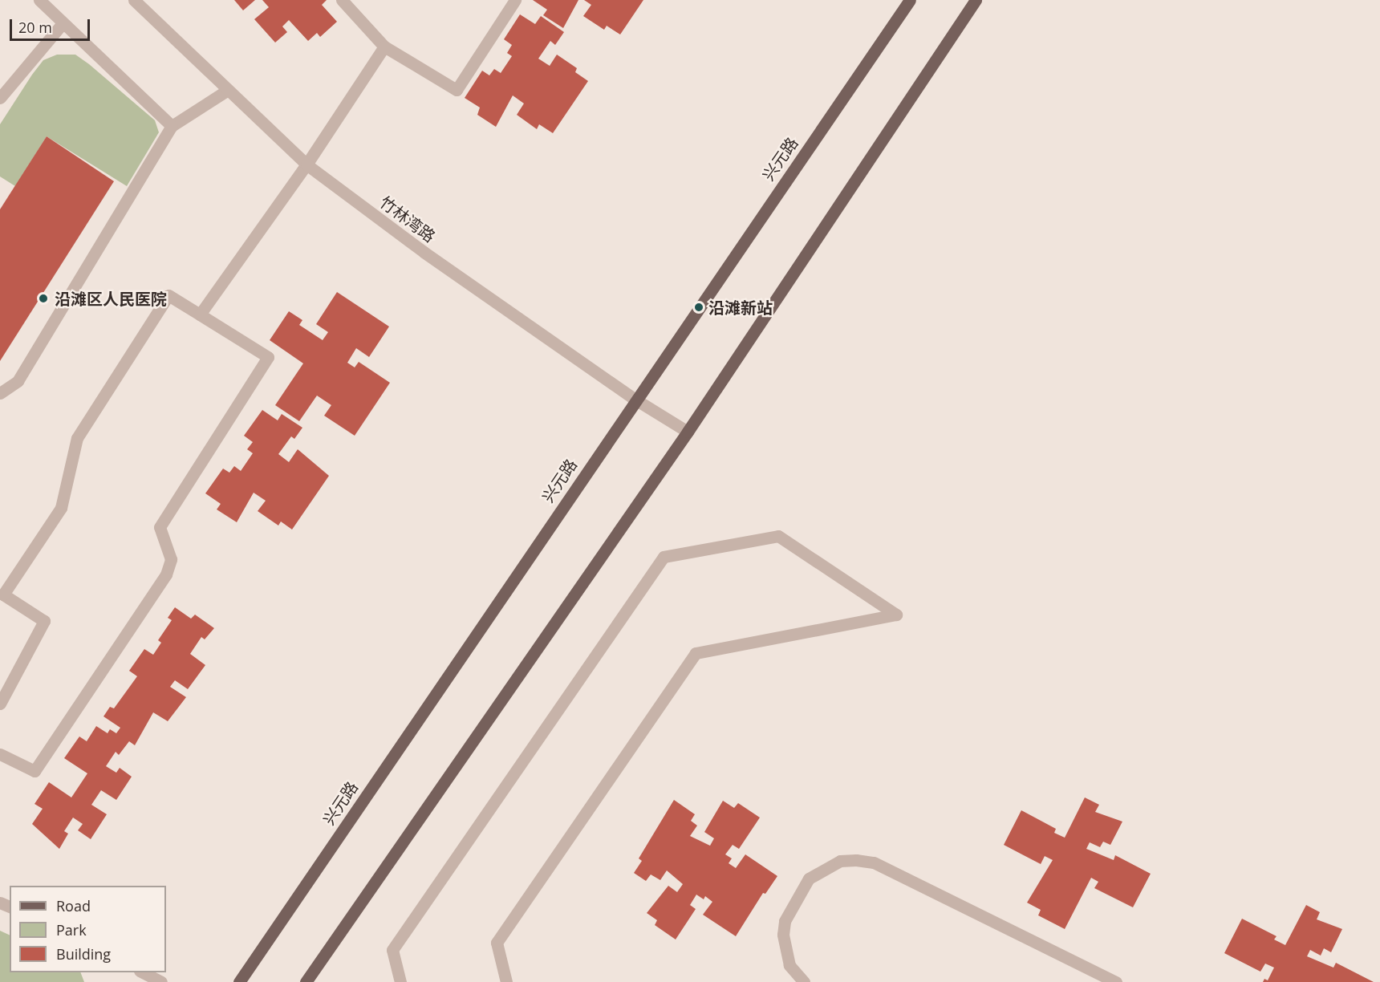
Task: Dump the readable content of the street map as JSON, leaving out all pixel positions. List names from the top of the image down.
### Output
{
  "streets": {
    "main road": ["兴元路"],
    "street": ["竹林湾路"]
  },
  "crossings": [
    ["兴元路", "竹林湾路"]
  ],
  "places": ["沿滩区人民医院", "沿滩新站"],
  "legend": ["Road", "Park", "Building"],
  "scale_bar": "20 m"
}
